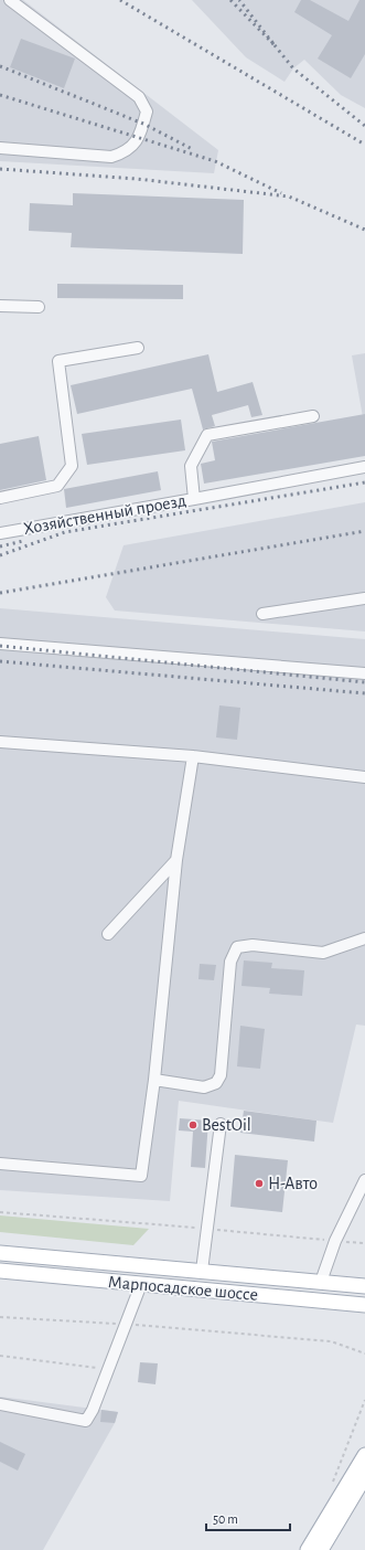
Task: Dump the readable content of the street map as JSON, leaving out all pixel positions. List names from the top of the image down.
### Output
{
  "streets": {
    "main road": ["Марпосадское шоссе"],
    "street": ["Хозяйственный проезд"]
  },
  "places": ["BestOil", "Н-Авто"],
  "scale_bar": "50 m"
}
